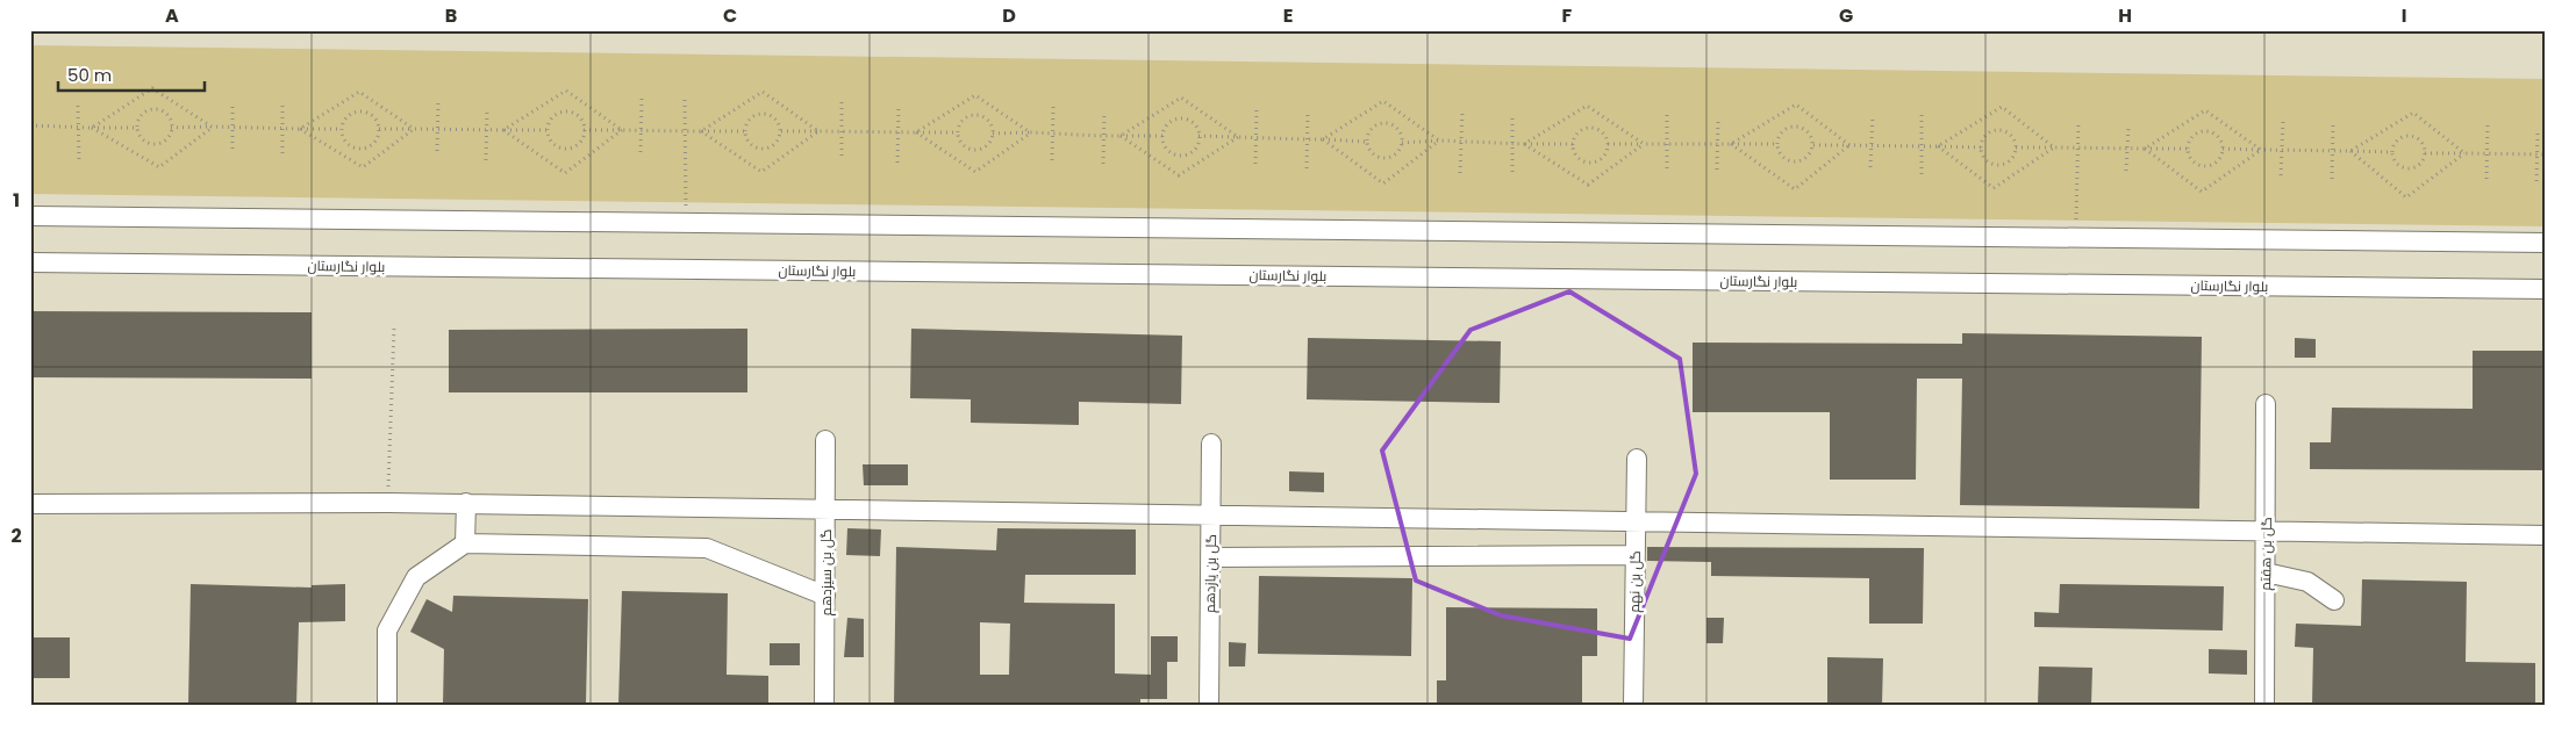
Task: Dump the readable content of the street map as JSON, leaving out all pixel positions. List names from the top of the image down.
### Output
{
  "streets": {
    "street": [
      "بلوار نگارستان",
      "گل بن هفتم",
      "گل بن سیزدهم",
      "گل بن یازدهم",
      "گل بن نهم"
    ]
  },
  "scale_bar": "50 m",
  "grid": {
    "columns": [
      "A",
      "B",
      "C",
      "D",
      "E",
      "F",
      "G",
      "H",
      "I"
    ],
    "rows": ["1", "2"]
  }
}
